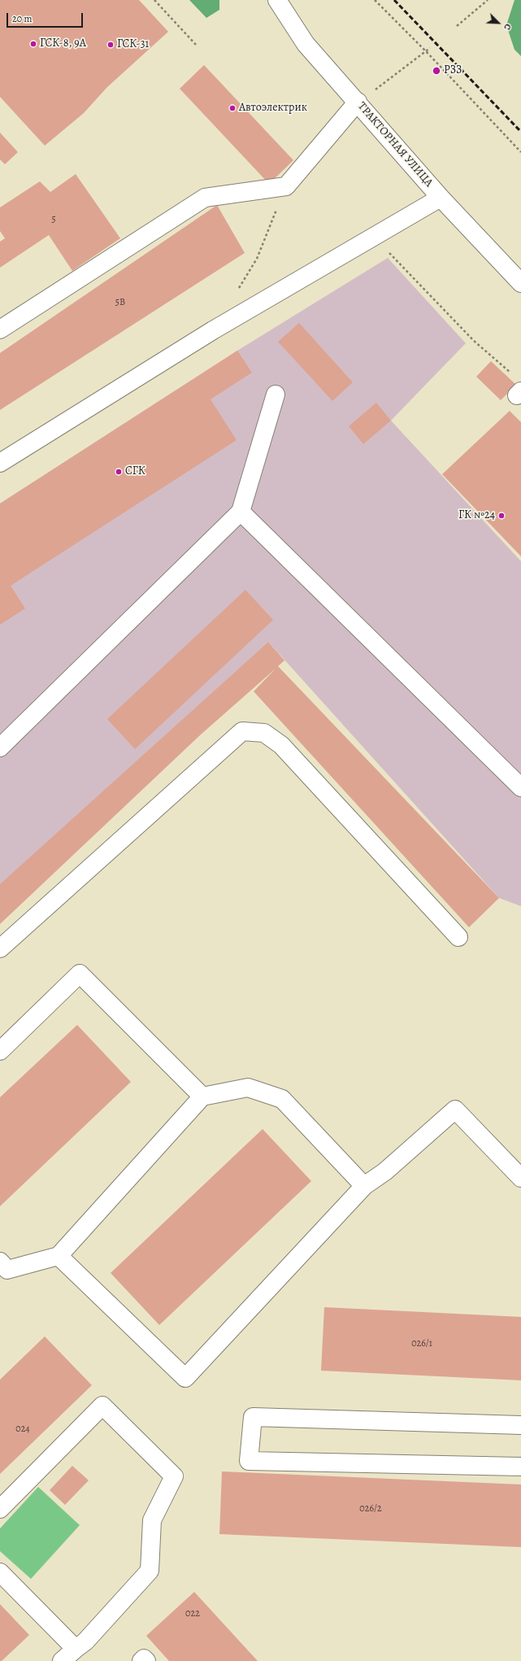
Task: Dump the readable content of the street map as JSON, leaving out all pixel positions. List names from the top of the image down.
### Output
{
  "streets": {
    "street": ["ТРАКТОРНАЯ УЛИЦА"]
  },
  "places": [
    "ГСК-8, 9А",
    "ГСК-31",
    "РЗЗ",
    "Автоэлектрик",
    "СГК",
    "ГК №24"
  ],
  "house_numbers": [
    "5",
    "5В",
    "026/1",
    "024",
    "026/2",
    "022"
  ],
  "scale_bar": "20 m",
  "north": "bottom right"
}
